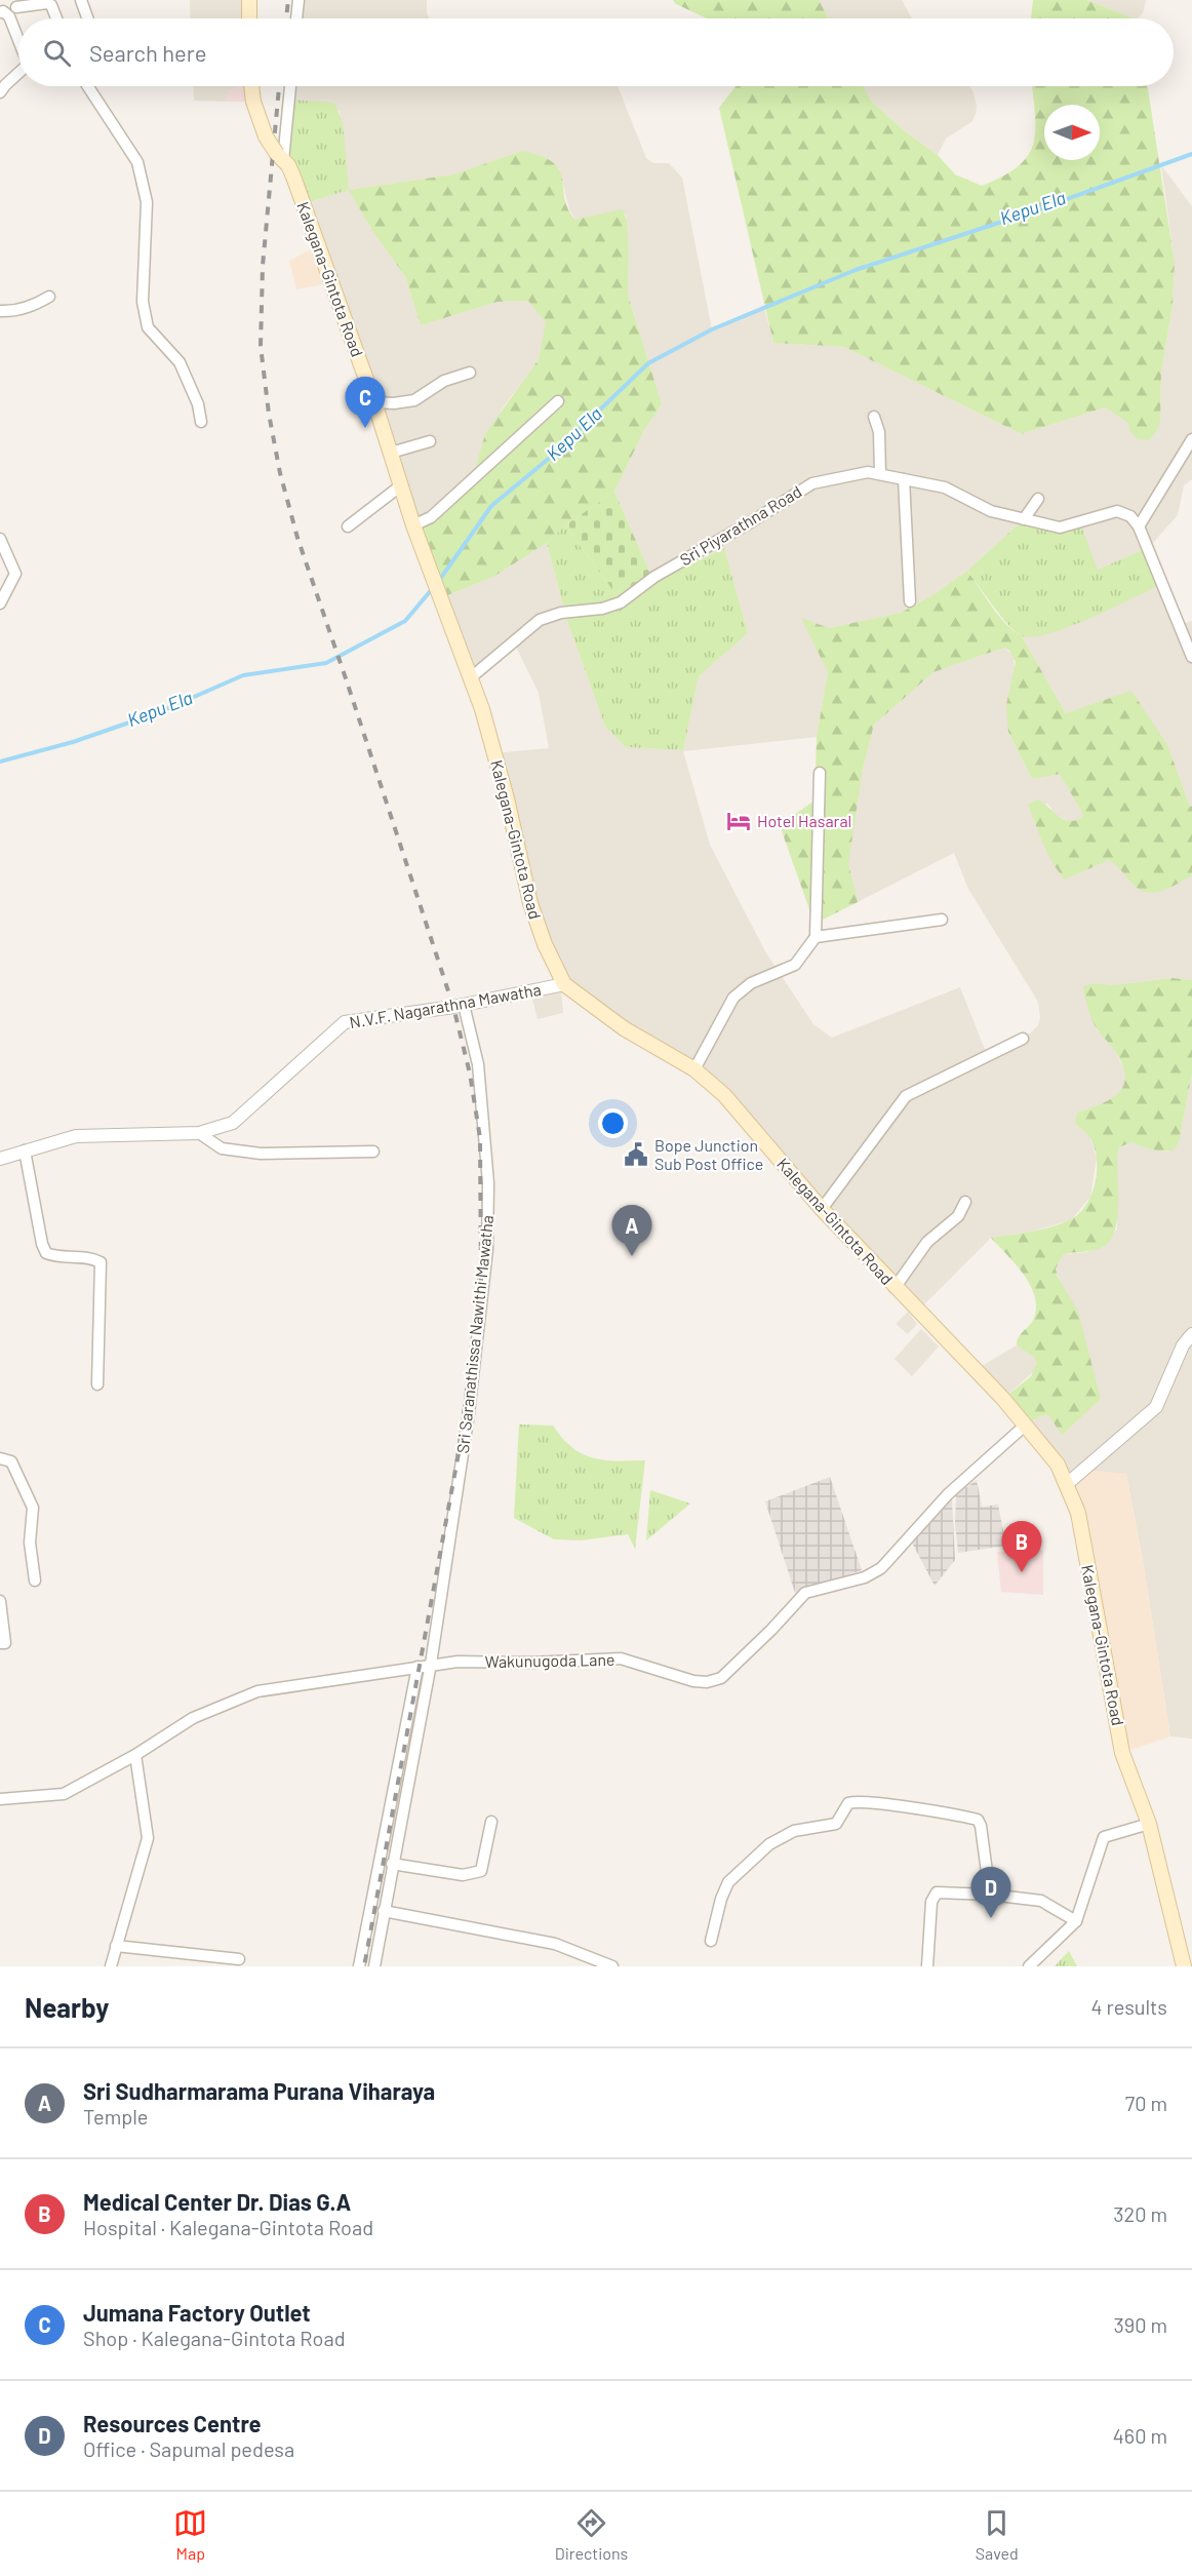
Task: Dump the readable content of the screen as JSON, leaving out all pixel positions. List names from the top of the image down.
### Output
{
  "streets": {
    "main road": ["Kalegana-Gintota Road"],
    "street": [
      "Sri Piyarathna Road",
      "N.V.F. Nagarathna Mawatha",
      "Sri Saranathissa Nawithi Mawatha",
      "Wakunugoda Lane"
    ]
  },
  "crossings": [
    ["Kalegana-Gintota Road", "Sri Piyarathna Road"],
    ["Kalegana-Gintota Road", "N.V.F. Nagarathna Mawatha"],
    ["Kalegana-Gintota Road", "Wakunugoda Lane"],
    ["N.V.F. Nagarathna Mawatha", "Sri Saranathissa Nawithi Mawatha"],
    ["Sri Saranathissa Nawithi Mawatha", "Wakunugoda Lane"]
  ],
  "water": ["Kepu Ela"],
  "places": {
    "hotel": ["Hotel Hasaral"],
    "public building": ["Bope Junction Sub Post Office"]
  },
  "north": "right",
  "page": {
    "search": "Search here",
    "pins": [
      "C",
      "A",
      "B",
      "D"
    ],
    "heading": ["Nearby", "4 results"],
    "list": [
      {
        "mark": "A",
        "name": "Sri Sudharmarama Purana Viharaya",
        "note": "Temple",
        "value": "70 m"
      },
      {
        "mark": "B",
        "name": "Medical Center Dr. Dias G.A",
        "note": "Hospital · Kalegana-Gintota Road",
        "value": "320 m"
      },
      {
        "mark": "C",
        "name": "Jumana Factory Outlet",
        "note": "Shop · Kalegana-Gintota Road",
        "value": "390 m"
      },
      {
        "mark": "D",
        "name": "Resources Centre",
        "note": "Office · Sapumal pedesa",
        "value": "460 m"
      }
    ],
    "nav": ["Map", "Directions", "Saved"]
  }
}
